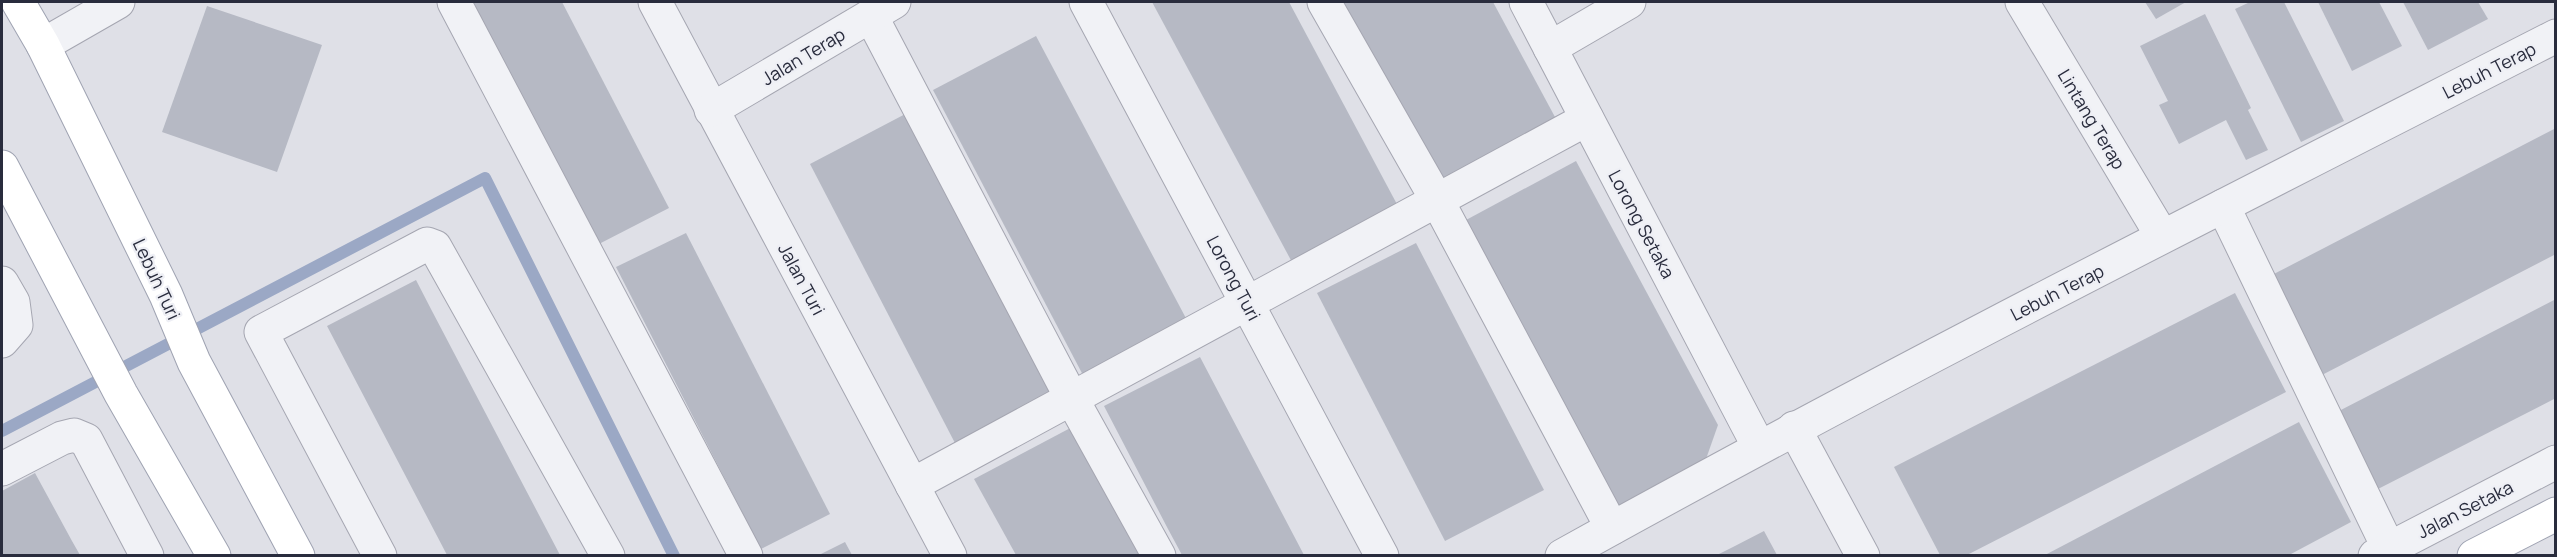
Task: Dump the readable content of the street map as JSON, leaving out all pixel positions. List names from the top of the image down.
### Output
{
  "streets": {
    "main road": ["Lebuh Turi"],
    "street": [
      "Jalan Terap",
      "Lebuh Terap",
      "Lintang Terap",
      "Lorong Setaka",
      "Lorong Turi",
      "Jalan Turi",
      "Jalan Setaka"
    ]
  },
  "crossings": [
    ["Jalan Terap", "Jalan Turi"],
    ["Lebuh Terap", "Lintang Terap"],
    ["Lebuh Terap", "Lorong Setaka"]
  ]
}
